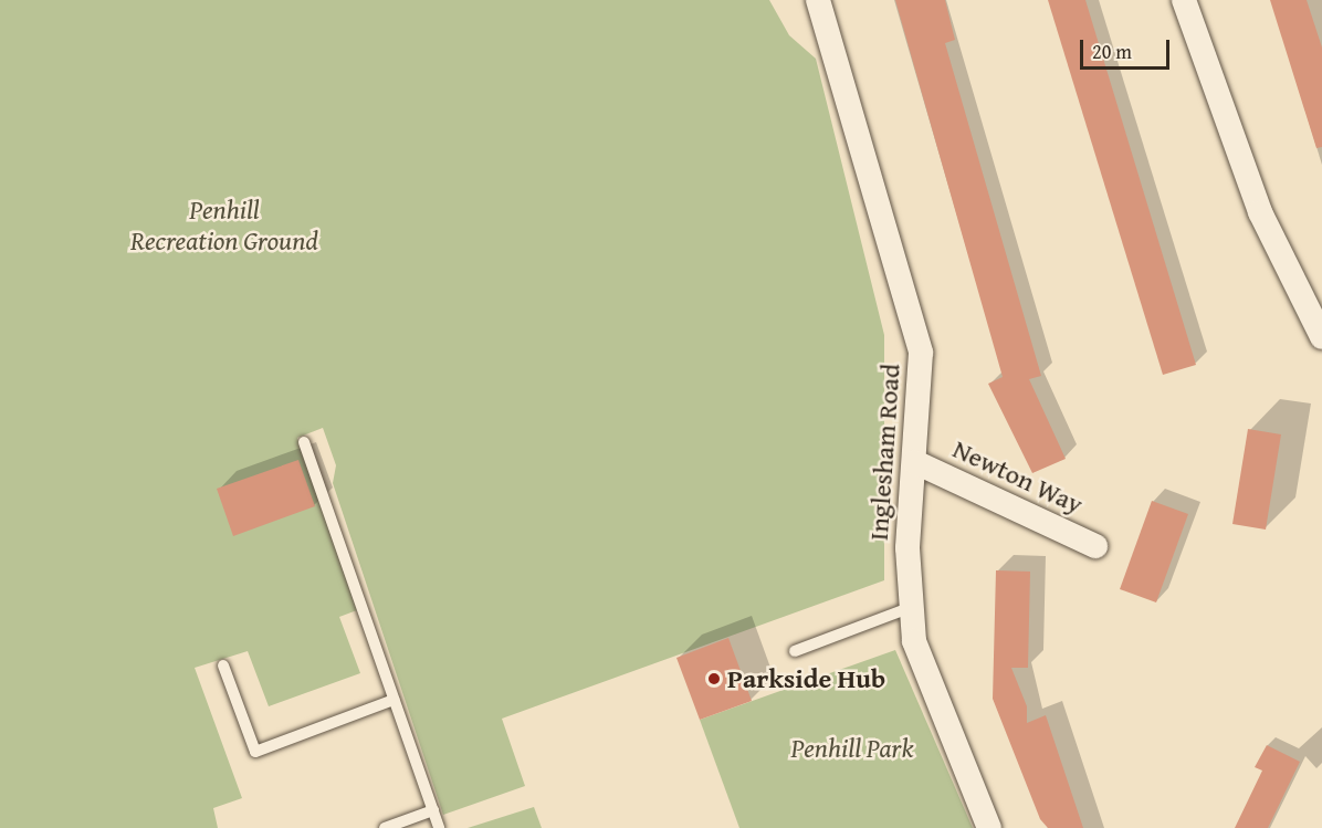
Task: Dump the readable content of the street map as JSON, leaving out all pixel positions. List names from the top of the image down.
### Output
{
  "streets": {
    "street": ["Inglesham Road", "Newton Way"]
  },
  "crossings": [
    ["Inglesham Road", "Newton Way"]
  ],
  "parks": ["Penhill Recreation Ground", "Penhill Park"],
  "places": ["Parkside Hub"],
  "scale_bar": "20 m"
}
